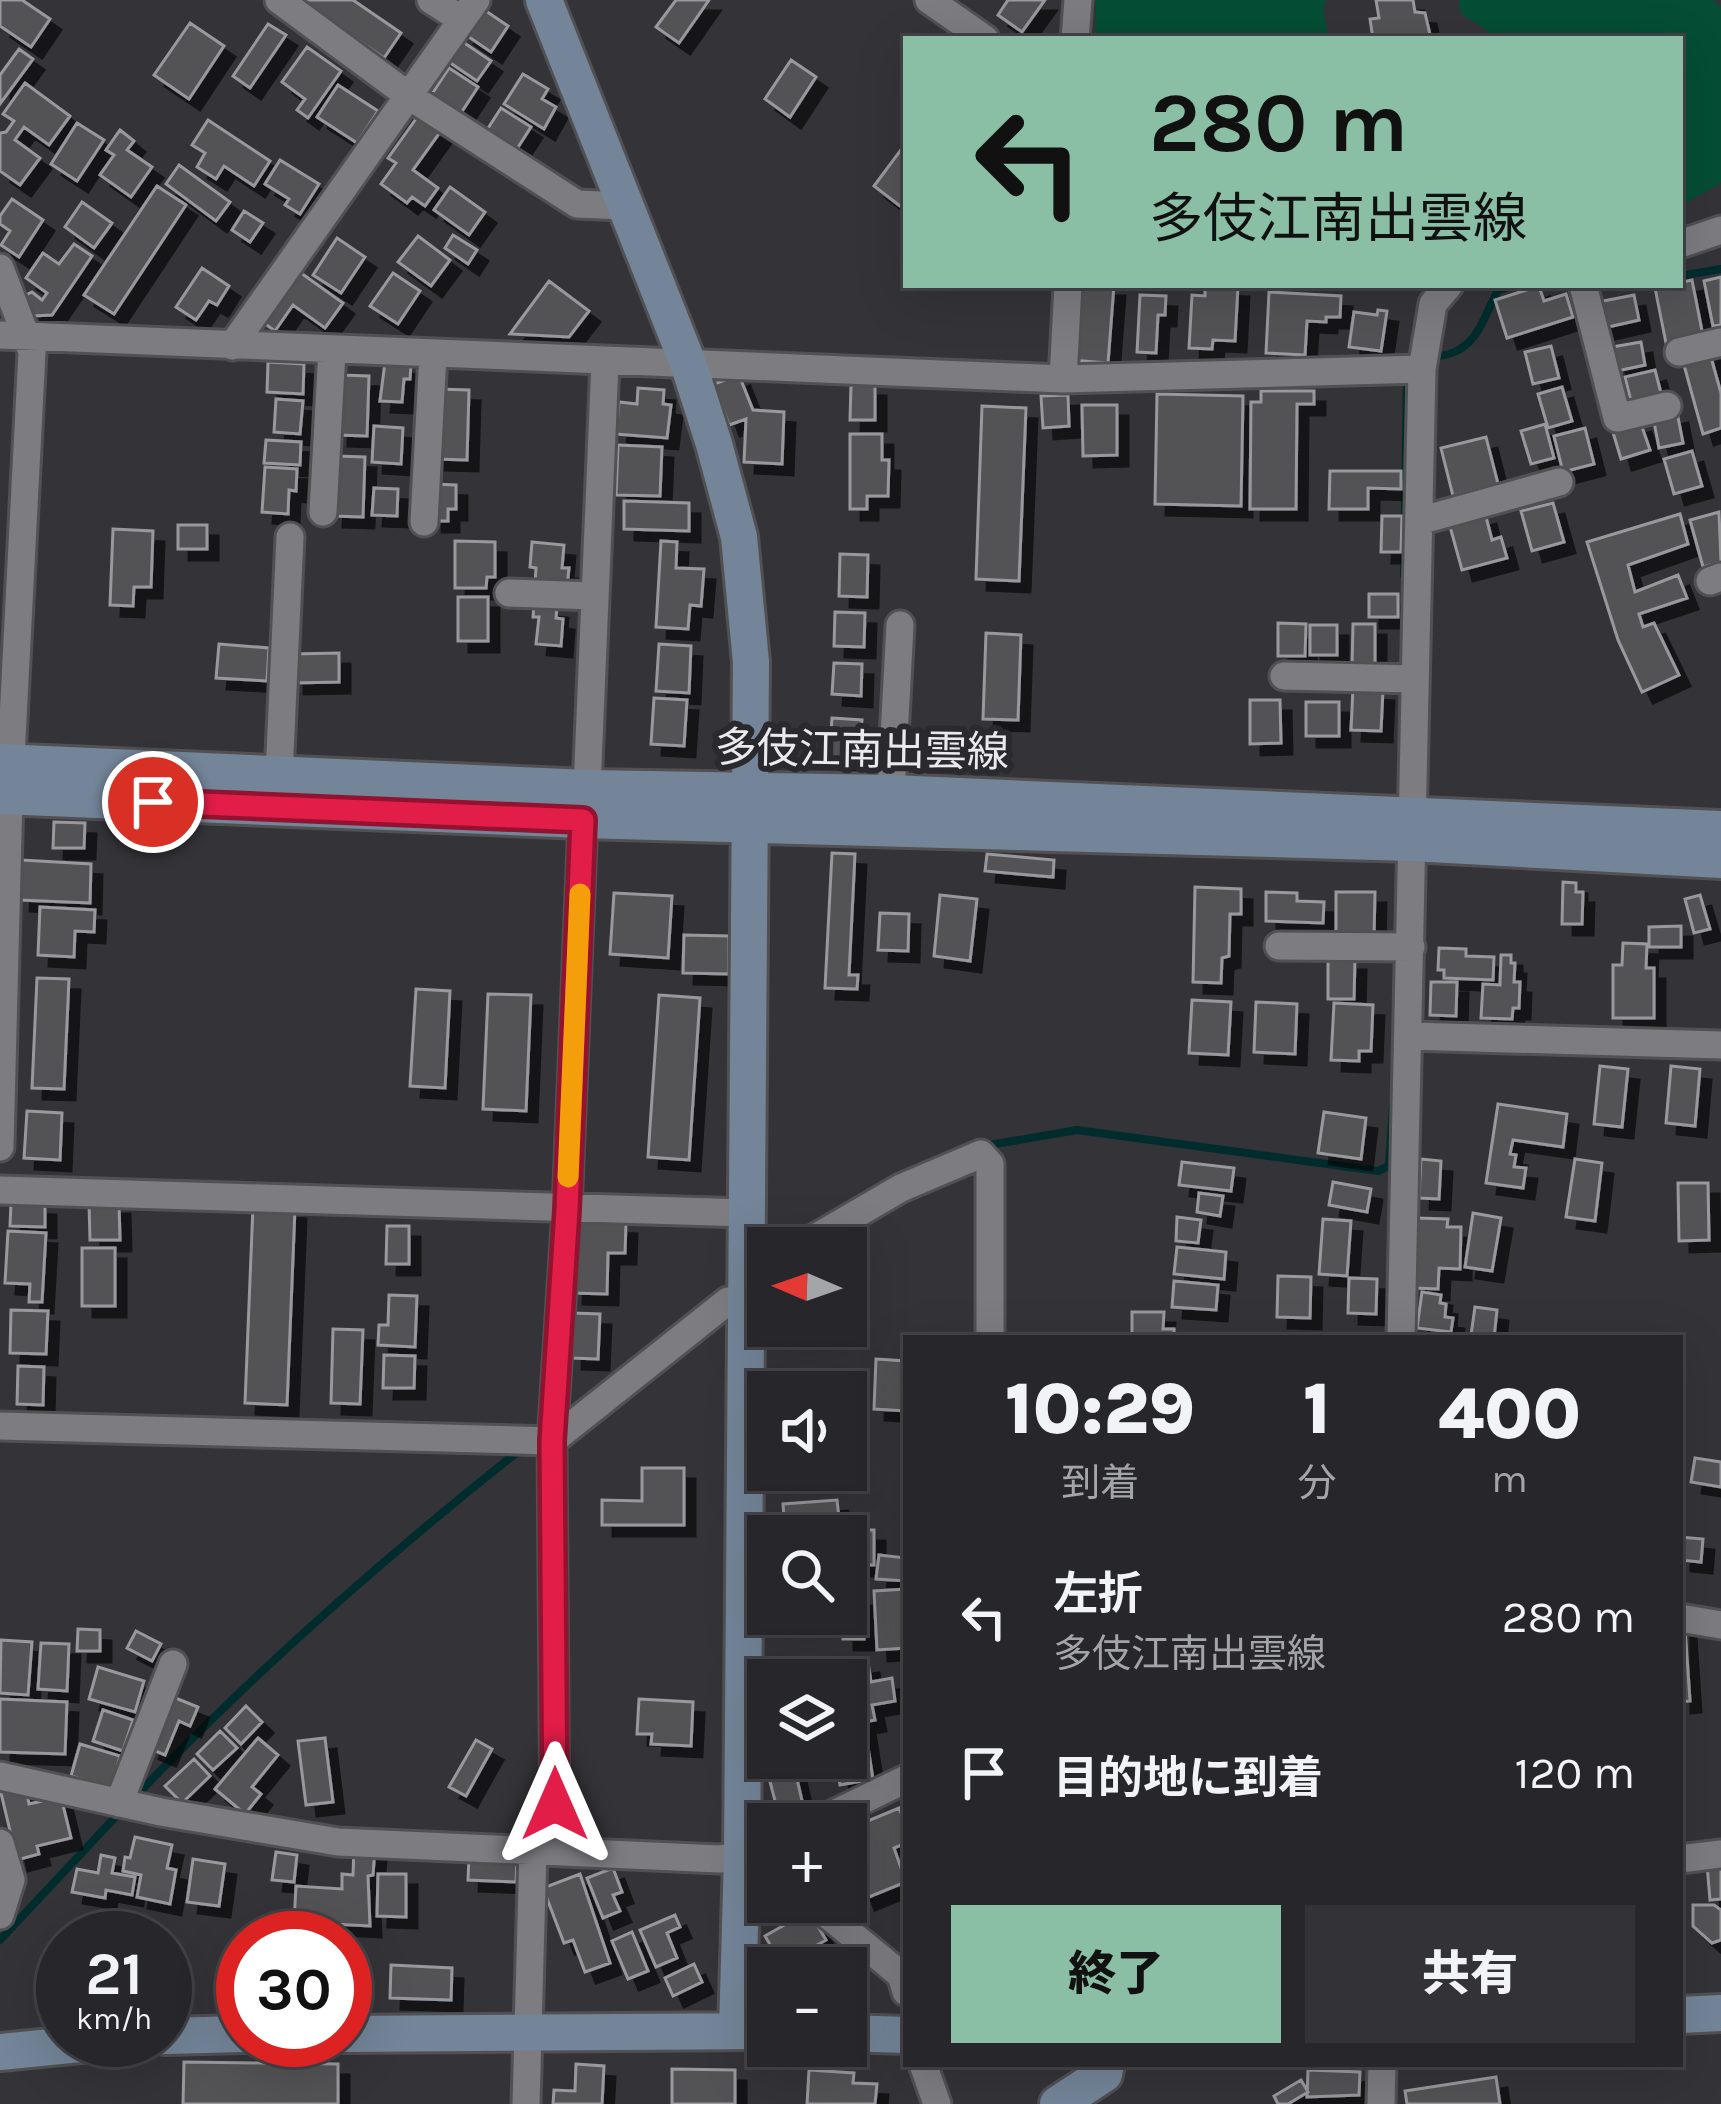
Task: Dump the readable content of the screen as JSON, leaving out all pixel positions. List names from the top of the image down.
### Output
{
  "streets": {
    "main road": ["多伎江南出雲線"]
  },
  "north": "left",
  "page": {
    "turn": ["280 m", "多伎江南出雲線"],
    "map_buttons": ["+", "−"],
    "eta": [
      "10:29",
      "到着",
      "1",
      "分",
      "400",
      "m"
    ],
    "list": [
      {
        "name": "左折",
        "note": "多伎江南出雲線",
        "value": "280 m"
      },
      {
        "name": "目的地に到着",
        "value": "120 m"
      }
    ],
    "buttons": ["終了", "共有"],
    "speed": "21 km/h",
    "limit": "30"
  }
}
